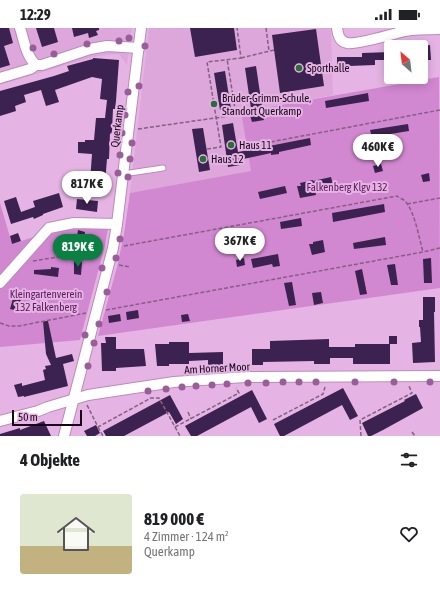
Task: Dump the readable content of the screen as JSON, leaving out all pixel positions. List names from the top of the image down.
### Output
{
  "streets": {
    "street": ["Querkamp", "Am Horner Moor"]
  },
  "crossings": [
    ["Querkamp", "Am Horner Moor"]
  ],
  "parks": ["Falkenberg Klgv 132", "Kleingartenverein 132 Falkenberg"],
  "places": [
    "Sporthalle",
    "Brüder-Grimm-Schule, Standort Querkamp",
    "Haus 11",
    "Haus 12"
  ],
  "scale_bar": "50 m",
  "north": "top left",
  "page": {
    "status": "12:29",
    "price": [
      "460K €",
      "817K €",
      "367K €",
      "819K €"
    ],
    "scale": "50 m",
    "heading": "4 Objekte",
    "list": [
      {
        "name": "819 000 €",
        "note": "4 Zimmer · 124 m² · Querkamp"
      }
    ]
  }
}
